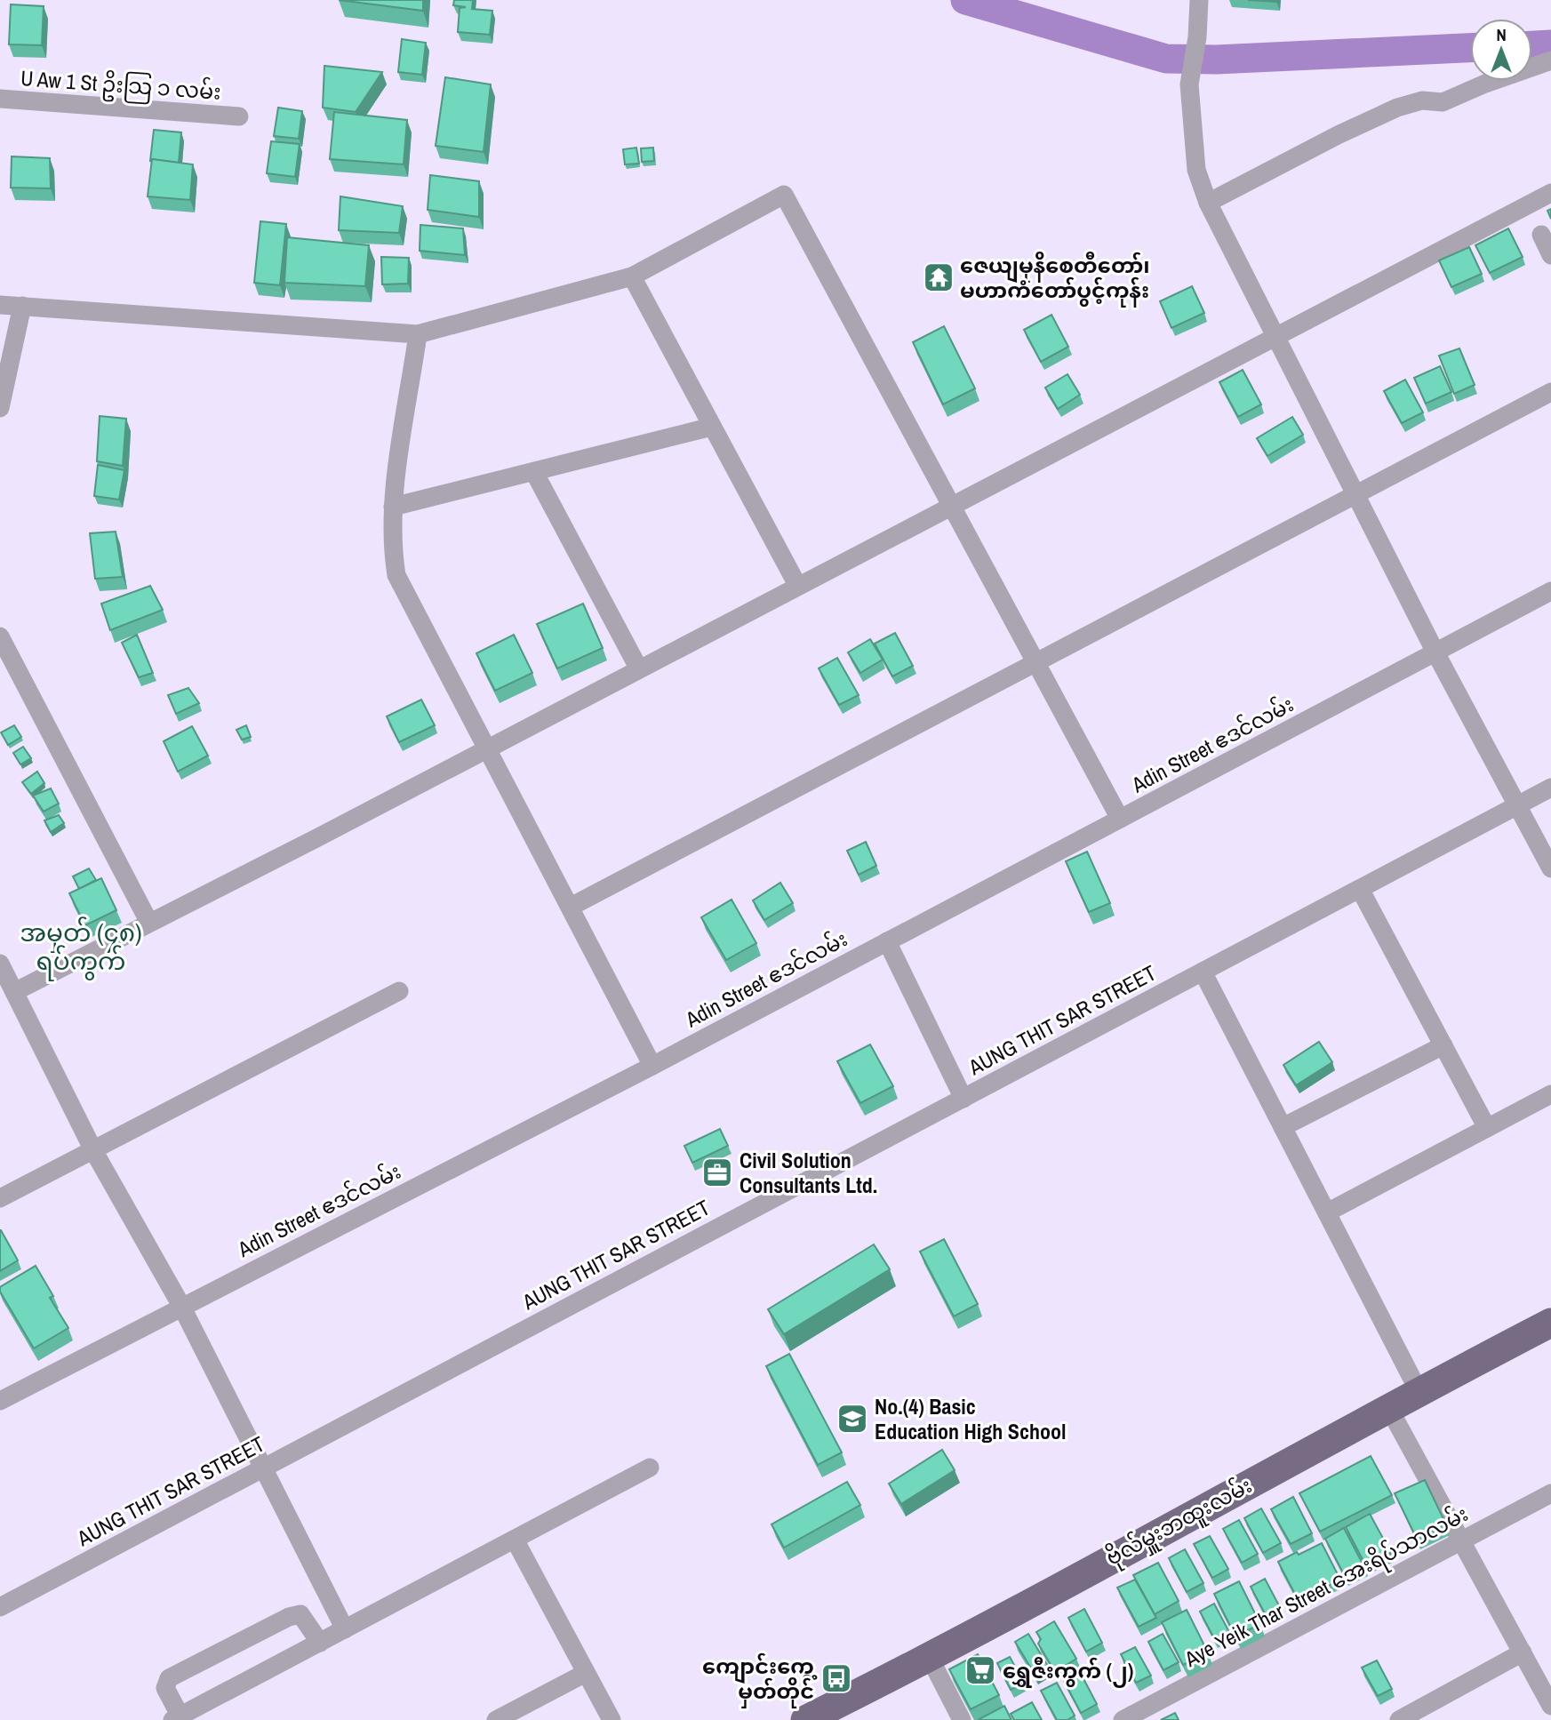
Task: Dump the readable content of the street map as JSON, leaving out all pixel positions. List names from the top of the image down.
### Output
{
  "streets": {
    "main road": ["ဗိုလ်မှူးဘထူးလမ်း"],
    "street": [
      "U Aw 1 St ဥိးသြ ၁ လမ်း",
      "Adin Street ဧဒင်လမ်း",
      "AUNG THIT SAR STREET",
      "Aye Yeik Thar Street အေးရိပ်သာလမ်း"
    ]
  },
  "districts": ["အမှတ် (၄၈) ရပ်ကွက်"],
  "places": {
    "temple": ["ဇေယျမုနိစေတီတော်၊ မဟာကံတော်ပွင့်ကုန်း"],
    "office": ["Civil Solution Consultants Ltd."],
    "school or university": ["No.(4) Basic Education High School"],
    "supermarket": ["ရွှေဇီးကွက် (၂)"],
    "bus stop": ["ကျောင်းကွေ့ မှတ်တိုင်"]
  },
  "north": "top"
}
